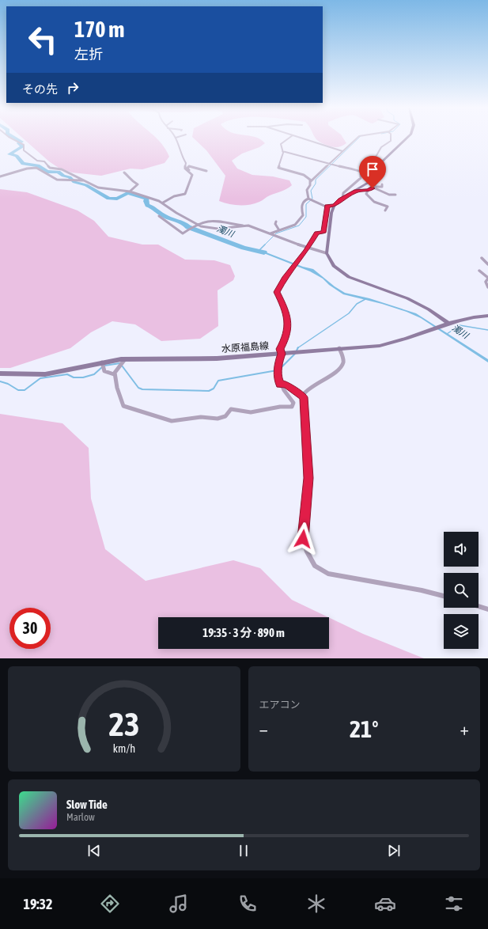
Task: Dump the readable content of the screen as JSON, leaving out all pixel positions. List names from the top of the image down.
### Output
{
  "streets": {
    "street": ["水原福島線"]
  },
  "water": ["濁川"],
  "page": {
    "turn": ["170 m", "左折"],
    "then": "その先",
    "limit": "30",
    "trip": "19:35 · 3 分 · 890 m",
    "tile": "エアコン",
    "heat": ["−", "21°", "+"],
    "song": ["Slow Tide", "Marlow"],
    "tabs": "19:32",
    "gauge": ["23", "km/h"]
  }
}
